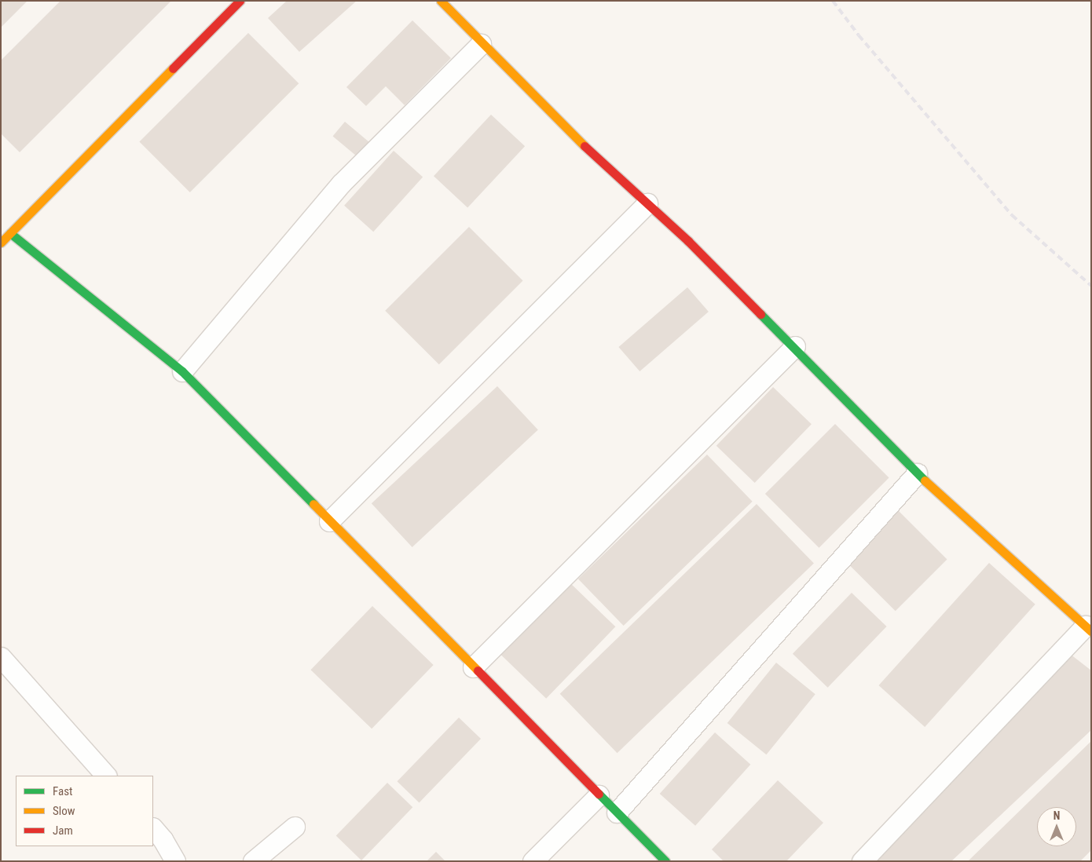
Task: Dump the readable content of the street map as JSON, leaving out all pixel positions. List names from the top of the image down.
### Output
{
  "legend": ["Fast", "Slow", "Jam"],
  "north": "top"
}
